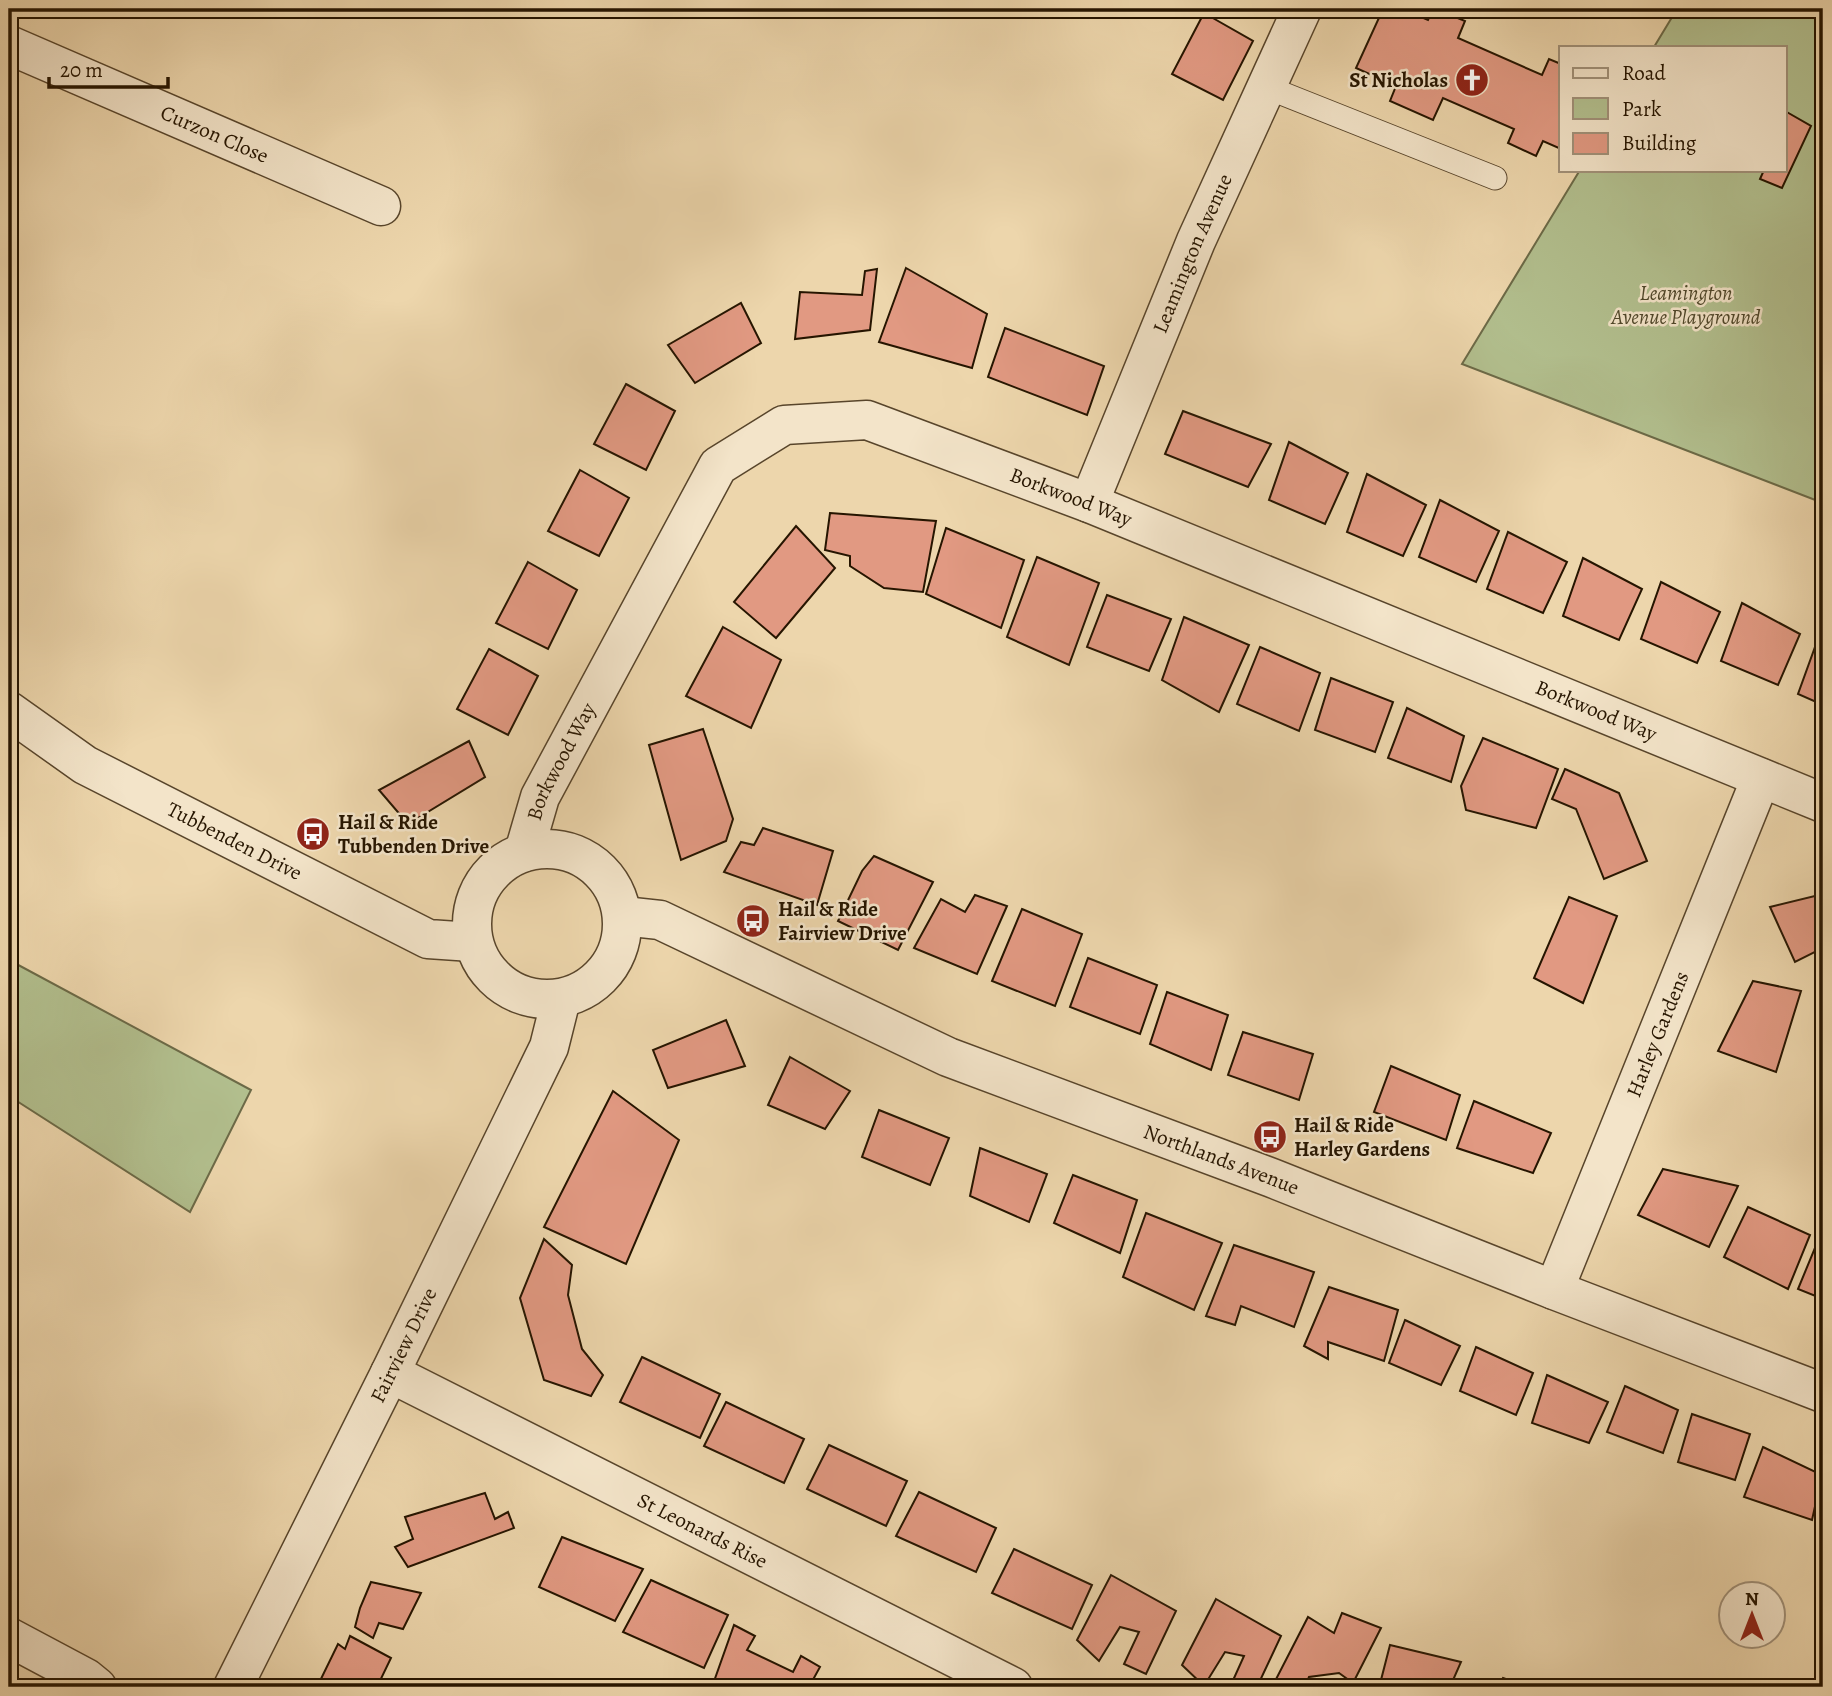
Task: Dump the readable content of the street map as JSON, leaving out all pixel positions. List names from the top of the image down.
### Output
{
  "streets": {
    "street": [
      "Curzon Close",
      "Leamington Avenue",
      "Borkwood Way",
      "Tubbenden Drive",
      "Harley Gardens",
      "Northlands Avenue",
      "Fairview Drive",
      "St Leonards Rise"
    ]
  },
  "crossings": [
    ["Leamington Avenue", "Borkwood Way"],
    ["Borkwood Way", "Tubbenden Drive"],
    ["Borkwood Way", "Harley Gardens"],
    ["Borkwood Way", "Northlands Avenue"],
    ["Borkwood Way", "Fairview Drive"],
    ["Tubbenden Drive", "Northlands Avenue"],
    ["Tubbenden Drive", "Fairview Drive"],
    ["Harley Gardens", "Northlands Avenue"],
    ["Northlands Avenue", "Fairview Drive"],
    ["Fairview Drive", "St Leonards Rise"]
  ],
  "parks": ["Leamington Avenue Playground"],
  "places": {
    "church": ["St Nicholas"],
    "bus stop": ["Hail & Ride Tubbenden Drive", "Hail & Ride Fairview Drive", "Hail & Ride Harley Gardens"]
  },
  "legend": ["Road", "Park", "Building"],
  "scale_bar": "20 m",
  "north": "top"
}
